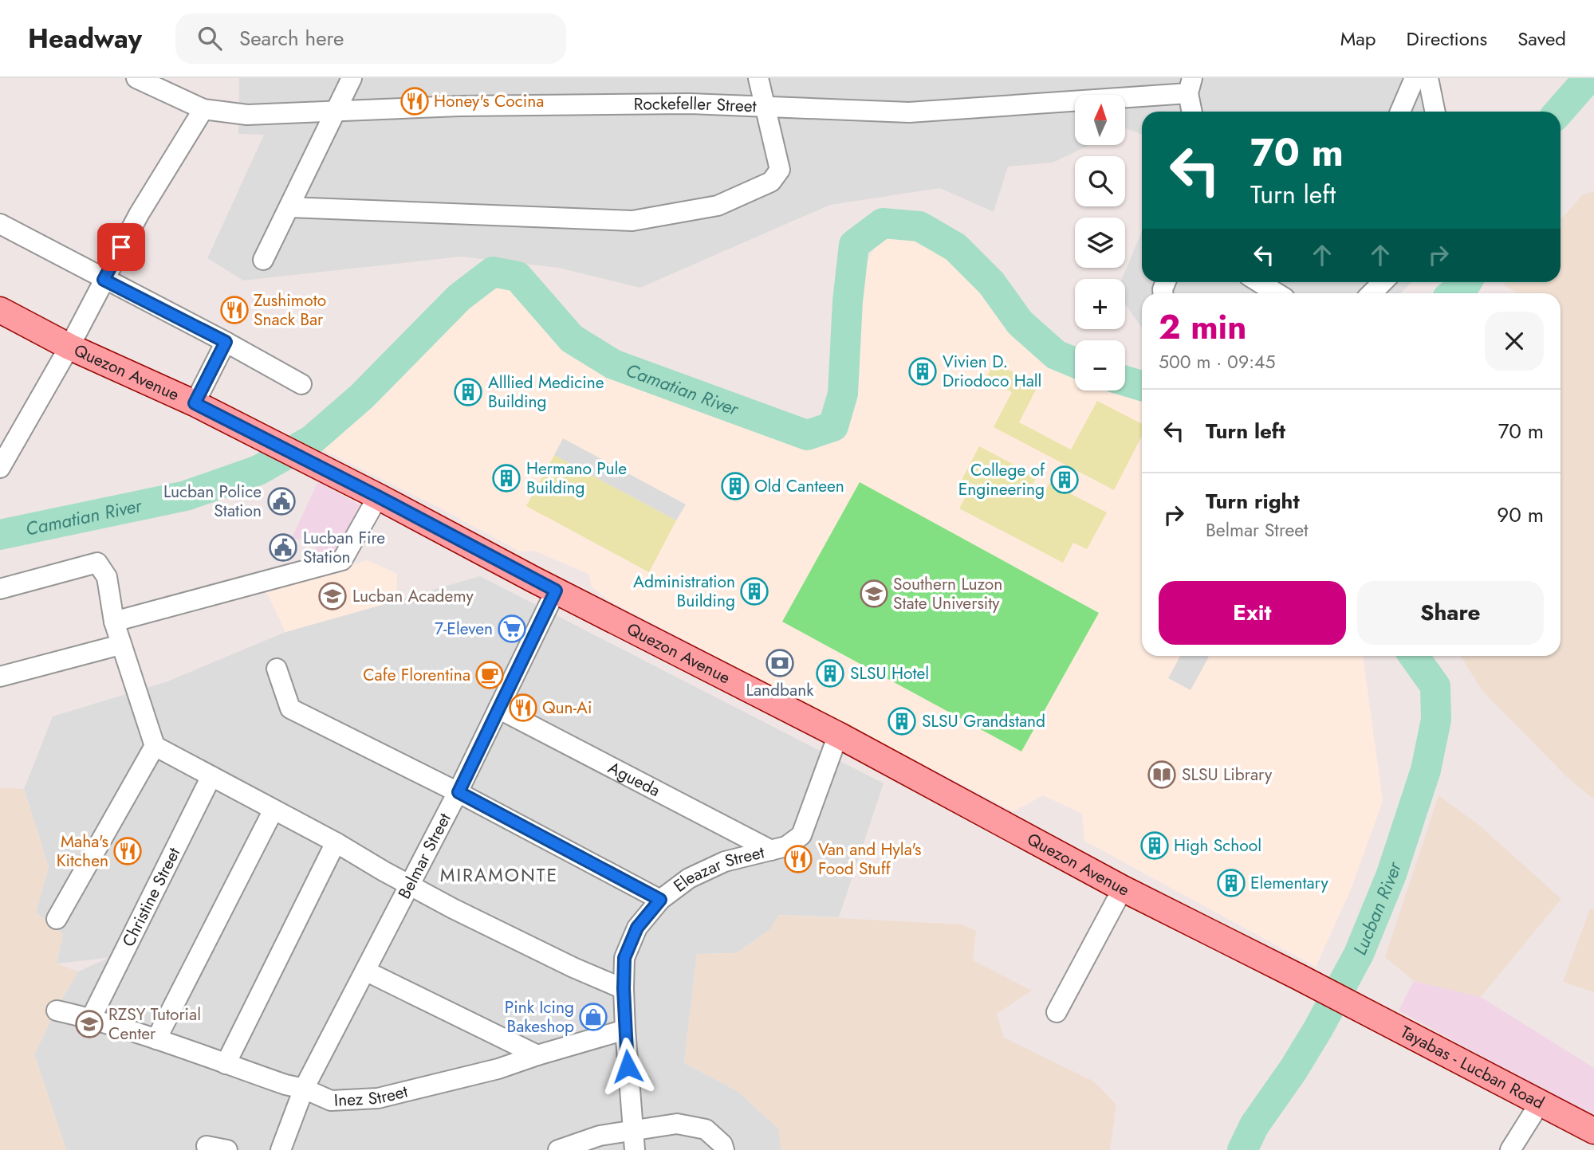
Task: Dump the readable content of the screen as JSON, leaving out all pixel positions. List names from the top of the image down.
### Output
{
  "streets": {
    "main road": ["Quezon Avenue", "Tayabas - Lucban Road"],
    "street": [
      "Rockefeller Street",
      "Agueda",
      "Belmar Street",
      "Eleazar Street",
      "Christine Street",
      "Inez Street"
    ]
  },
  "crossings": [
    ["Quezon Avenue", "Belmar Street"],
    ["Quezon Avenue", "Eleazar Street"],
    ["Quezon Avenue", "Tayabas - Lucban Road"],
    ["Agueda", "Belmar Street"],
    ["Agueda", "Eleazar Street"],
    ["Belmar Street", "Inez Street"],
    ["Eleazar Street", "Inez Street"],
    ["Christine Street", "Inez Street"]
  ],
  "districts": ["MIRAMONTE"],
  "water": ["Camatian River", "Lucban River"],
  "places": {
    "restaurant": [
      "Honey's Cocina",
      "Zushimoto Snack Bar",
      "Qun-Ai",
      "Maha's Kitchen",
      "Van and Hyla's Food Stuff"
    ],
    "building": [
      "Vivien D. Driodoco Hall",
      "Alllied Medicine Building",
      "Hermano Pule Building",
      "College of Engineering",
      "Old Canteen",
      "Administration Building",
      "SLSU Hotel",
      "SLSU Grandstand",
      "High School",
      "Elementary"
    ],
    "public building": ["Lucban Police Station", "Lucban Fire Station"],
    "school or university": ["Southern Luzon State University", "Lucban Academy", "RZSY Tutorial Center"],
    "supermarket": ["7-Eleven"],
    "bank": ["Landbank"],
    "cafe": ["Cafe Florentina"],
    "library": ["SLSU Library"],
    "shop": ["Pink Icing Bakeshop"]
  },
  "north": "top",
  "page": {
    "header": "Headway",
    "search": "Search here",
    "nav": ["Map", "Directions", "Saved"],
    "map_buttons": ["+", "−"],
    "turn": ["70 m", "Turn left"],
    "heading": ["2 min", "500 m · 09:45"],
    "list": [
      {
        "name": "Turn left",
        "value": "70 m"
      },
      {
        "name": "Turn right",
        "note": "Belmar Street",
        "value": "90 m"
      }
    ],
    "buttons": ["Exit", "Share"]
  }
}
